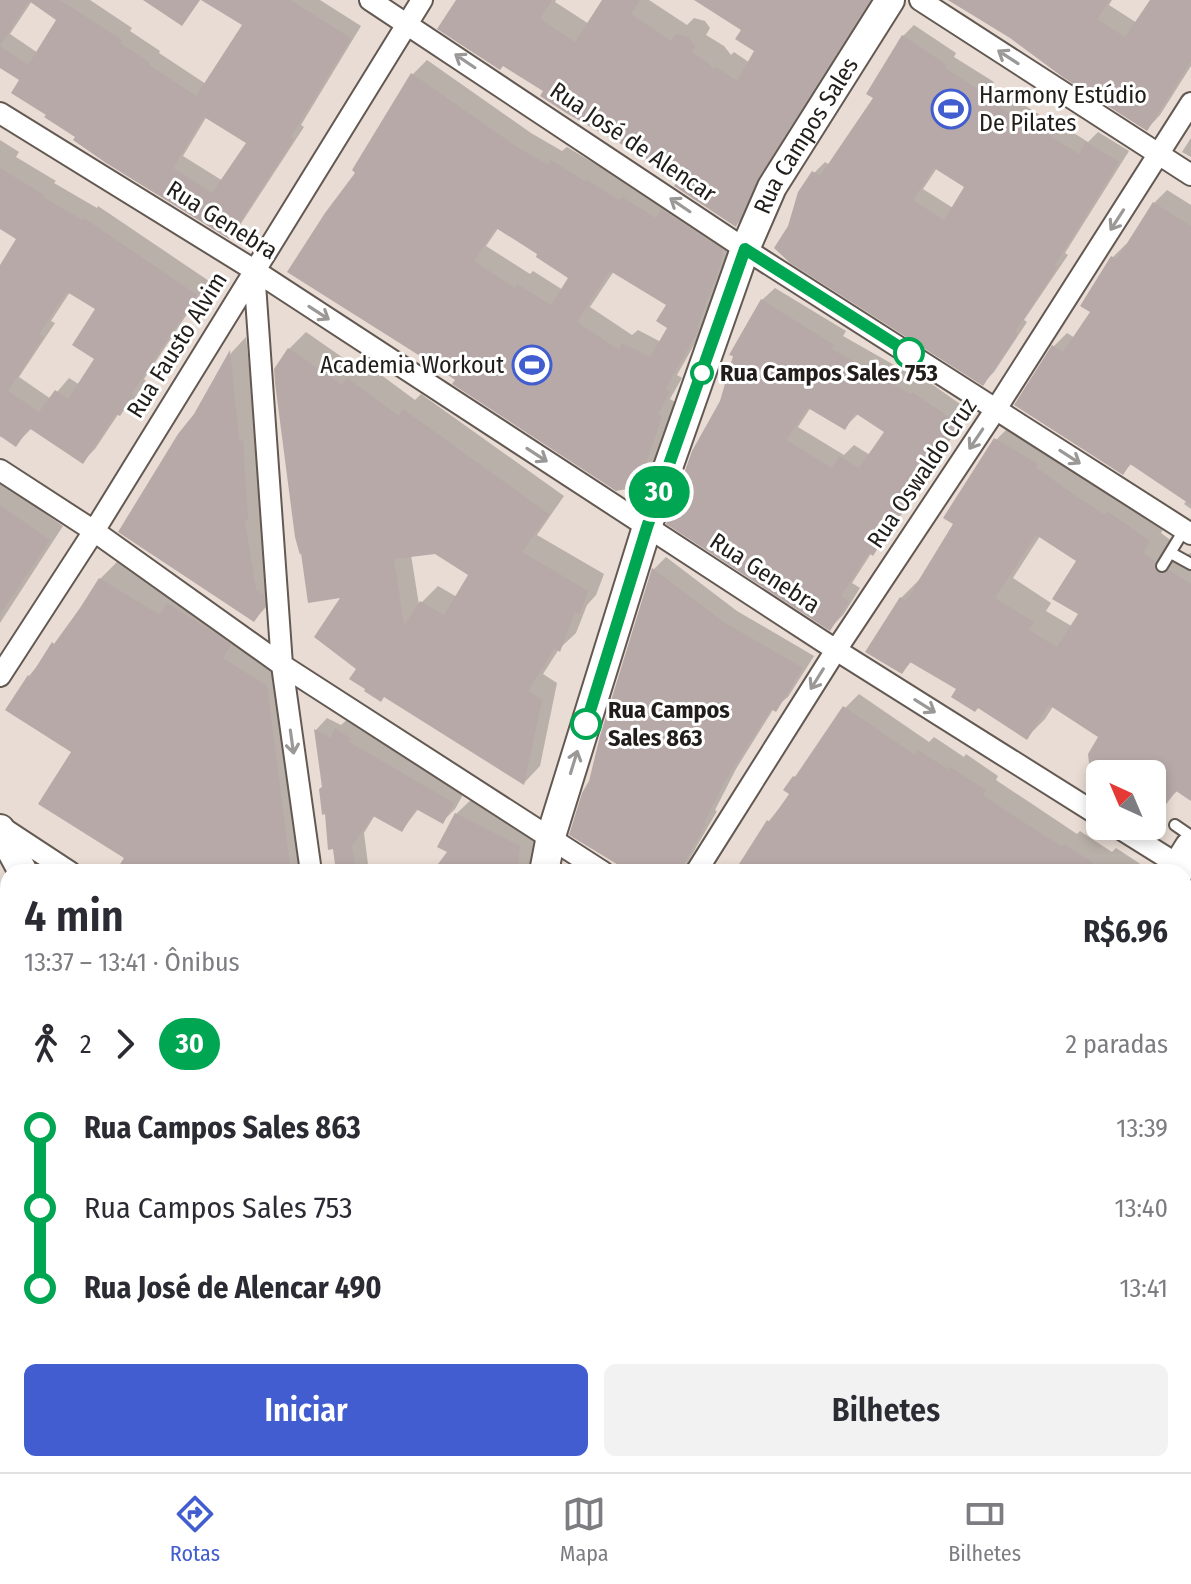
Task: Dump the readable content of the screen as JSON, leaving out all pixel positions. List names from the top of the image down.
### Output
{
  "streets": {
    "street": [
      "Rua Campos Sales",
      "Rua José de Alencar",
      "Rua Genebra",
      "Rua Fausto Alvim",
      "Rua Oswaldo Cruz"
    ]
  },
  "crossings": [
    ["Rua Campos Sales", "Rua José de Alencar"],
    ["Rua Campos Sales", "Rua Genebra"],
    ["Rua José de Alencar", "Rua Fausto Alvim"],
    ["Rua José de Alencar", "Rua Oswaldo Cruz"],
    ["Rua Genebra", "Rua Fausto Alvim"],
    ["Rua Genebra", "Rua Oswaldo Cruz"]
  ],
  "one_way": ["Rua Genebra", "Rua Oswaldo Cruz"],
  "places": {
    "sports": ["Harmony Estúdio De Pilates", "Academia Workout"],
    "other": ["Rua Campos Sales 753", "Rua Campos Sales 863"]
  },
  "lines": ["bus line 30"],
  "north": "top left",
  "page": {
    "on_map": "30",
    "heading": ["4 min", "13:37 – 13:41 · Ônibus", "R$6.96"],
    "legs": ["2", "30", "2 paradas"],
    "list": [
      {
        "name": "Rua Campos Sales 863",
        "value": "13:39"
      },
      {
        "name": "Rua Campos Sales 753",
        "value": "13:40"
      },
      {
        "name": "Rua José de Alencar 490",
        "value": "13:41"
      }
    ],
    "buttons": ["Iniciar", "Bilhetes"],
    "tabs": ["Rotas", "Mapa", "Bilhetes"]
  }
}
